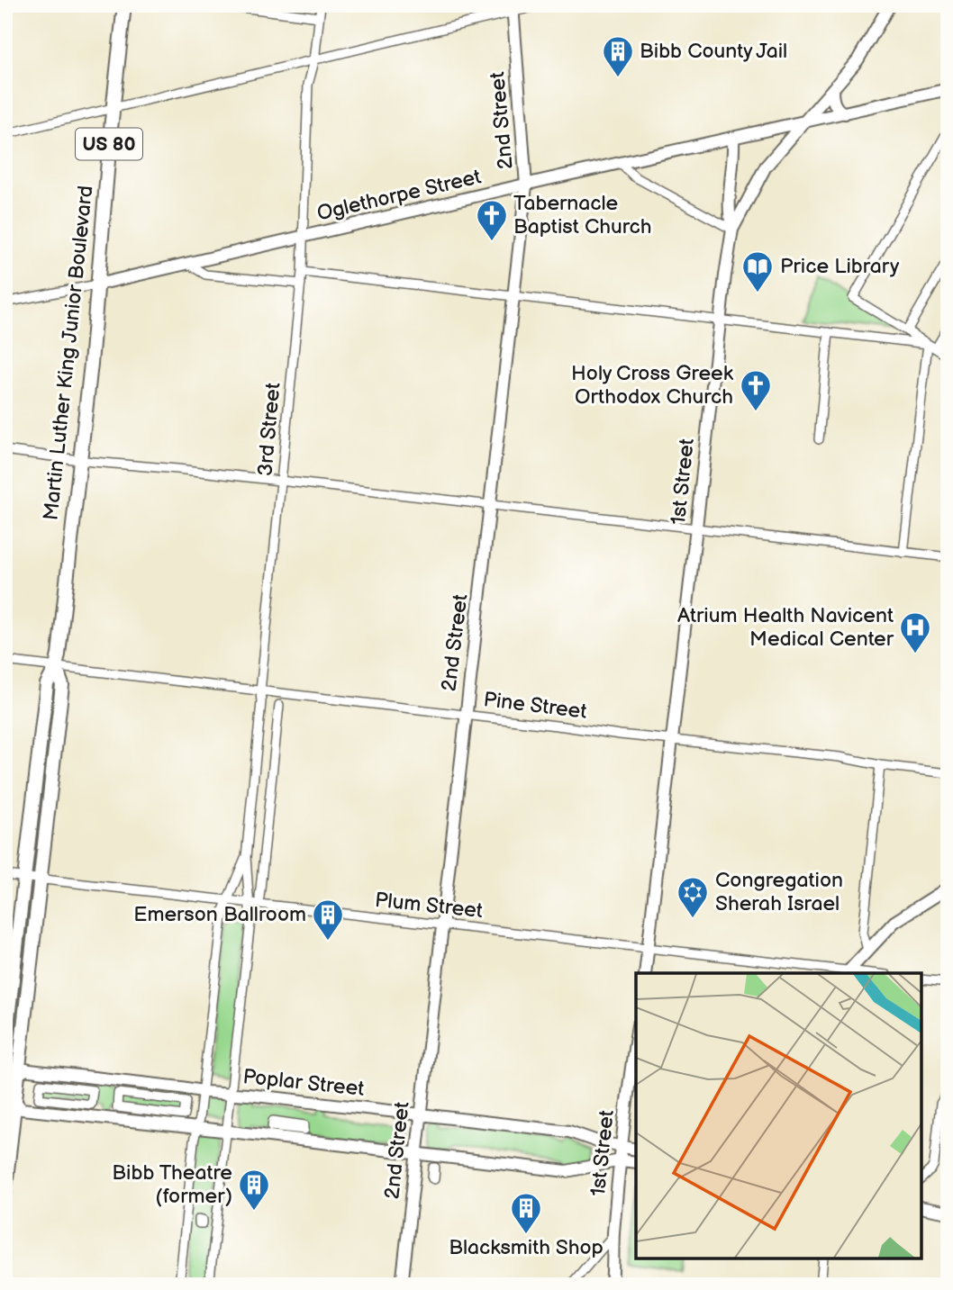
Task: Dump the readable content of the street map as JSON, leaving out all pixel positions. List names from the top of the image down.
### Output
{
  "streets": {
    "main road": ["US 80", "Martin Luther King Junior Boulevard"],
    "street": [
      "2nd Street",
      "Oglethorpe Street",
      "3rd Street",
      "1st Street",
      "Pine Street",
      "Plum Street",
      "Poplar Street"
    ]
  },
  "crossings": [
    ["2nd Street", "Oglethorpe Street"],
    ["2nd Street", "Pine Street"],
    ["2nd Street", "Plum Street"],
    ["2nd Street", "Poplar Street"],
    ["Oglethorpe Street", "Martin Luther King Junior Boulevard"],
    ["Oglethorpe Street", "3rd Street"],
    ["Oglethorpe Street", "1st Street"],
    ["Martin Luther King Junior Boulevard", "Pine Street"],
    ["Martin Luther King Junior Boulevard", "Plum Street"],
    ["Martin Luther King Junior Boulevard", "Poplar Street"],
    ["3rd Street", "Pine Street"],
    ["3rd Street", "Plum Street"],
    ["3rd Street", "Poplar Street"],
    ["1st Street", "Pine Street"],
    ["1st Street", "Plum Street"],
    ["1st Street", "Poplar Street"]
  ],
  "places": {
    "building": [
      "Bibb County Jail",
      "Emerson Ballroom",
      "Bibb Theatre (former)",
      "Blacksmith Shop"
    ],
    "church": ["Tabernacle Baptist Church", "Holy Cross Greek Orthodox Church"],
    "library": ["Price Library"],
    "hospital": ["Atrium Health Navicent Medical Center"],
    "synagogue": ["Congregation Sherah Israel"]
  }
}
